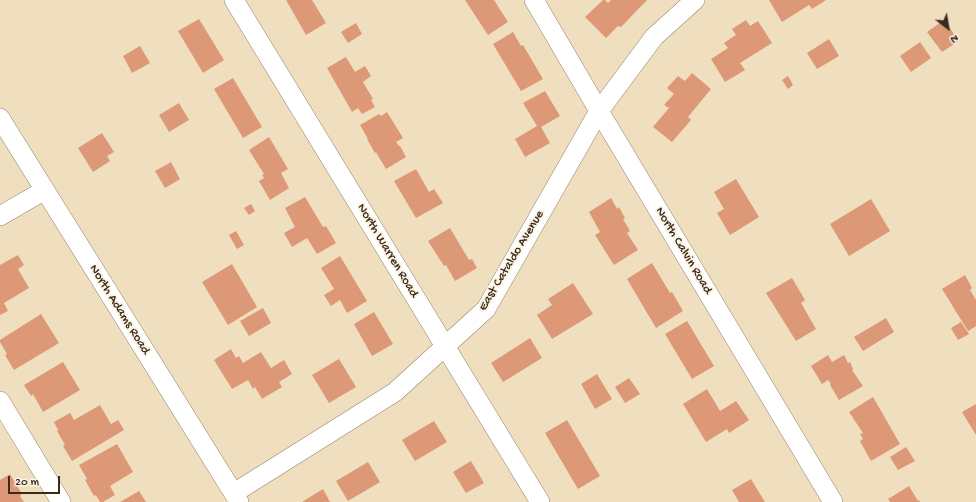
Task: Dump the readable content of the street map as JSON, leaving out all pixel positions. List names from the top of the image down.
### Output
{
  "streets": {
    "street": [
      "North Warren Road",
      "North Calvin Road",
      "East Cataldo Avenue",
      "North Adams Road"
    ]
  },
  "crossings": [
    ["North Warren Road", "East Cataldo Avenue"],
    ["North Calvin Road", "East Cataldo Avenue"],
    ["East Cataldo Avenue", "North Adams Road"]
  ],
  "scale_bar": "20 m",
  "north": "bottom right"
}
